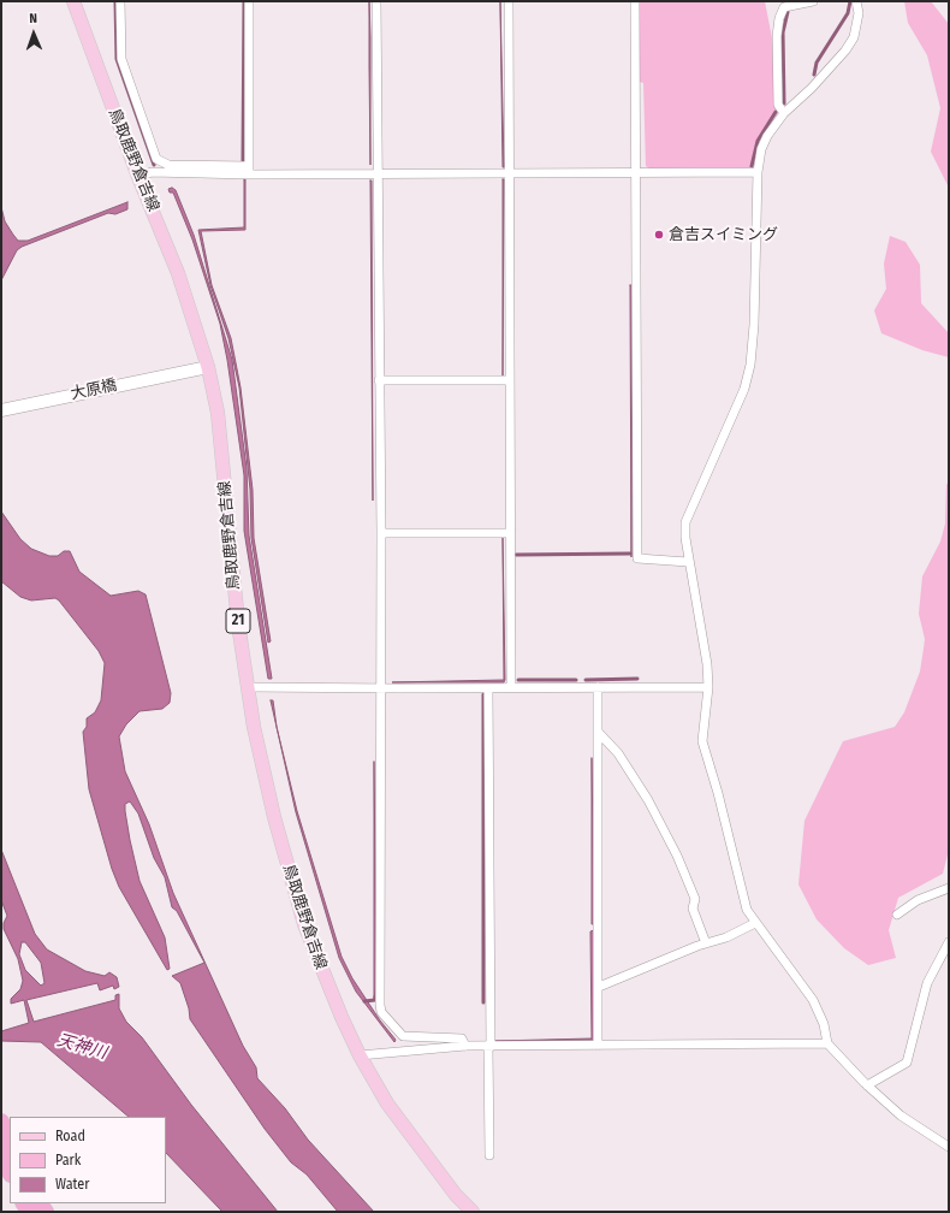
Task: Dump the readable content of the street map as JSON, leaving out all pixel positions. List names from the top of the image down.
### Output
{
  "streets": {
    "main road": ["鳥取鹿野倉吉線", "21"],
    "street": ["大原橋"]
  },
  "crossings": [
    ["鳥取鹿野倉吉線", "大原橋"]
  ],
  "water": ["天神川"],
  "places": ["倉吉スイミング"],
  "legend": ["Road", "Park", "Water"],
  "north": "top"
}
